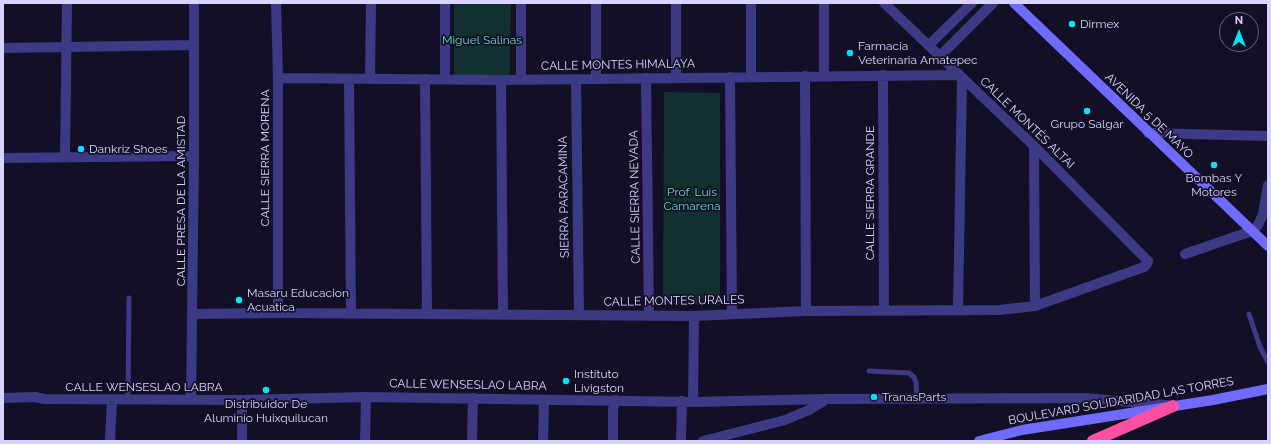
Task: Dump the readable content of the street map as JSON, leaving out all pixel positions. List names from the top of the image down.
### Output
{
  "streets": {
    "main road": ["AVENIDA 5 DE MAYO", "BOULEVARD SOLIDARIDAD LAS TORRES"],
    "street": [
      "CALLE MONTES HIMALAYA",
      "CALLE MONTÉS ALTAI",
      "CALLE SIERRA MORENA",
      "CALLE SIERRA GRANDE",
      "SIERRA PARACAMINA",
      "CALLE SIERRA NEVADA",
      "CALLE PRESA DE LA AMISTAD",
      "CALLE MONTES URALES",
      "CALLE WENSESLAO LABRA"
    ]
  },
  "crossings": [
    ["CALLE MONTES HIMALAYA", "CALLE MONTÉS ALTAI"],
    ["CALLE MONTES HIMALAYA", "CALLE SIERRA MORENA"],
    ["CALLE MONTES HIMALAYA", "CALLE SIERRA GRANDE"],
    ["CALLE MONTES HIMALAYA", "SIERRA PARACAMINA"],
    ["CALLE MONTES HIMALAYA", "CALLE SIERRA NEVADA"],
    ["CALLE MONTÉS ALTAI", "CALLE MONTES URALES"],
    ["CALLE SIERRA MORENA", "CALLE MONTES URALES"],
    ["CALLE SIERRA GRANDE", "CALLE MONTES URALES"],
    ["SIERRA PARACAMINA", "CALLE MONTES URALES"],
    ["CALLE SIERRA NEVADA", "CALLE MONTES URALES"],
    ["CALLE PRESA DE LA AMISTAD", "CALLE MONTES URALES"],
    ["CALLE PRESA DE LA AMISTAD", "CALLE WENSESLAO LABRA"],
    ["CALLE WENSESLAO LABRA", "BOULEVARD SOLIDARIDAD LAS TORRES"]
  ],
  "parks": ["Miguel Salinas", "Prof. Luis Camarena"],
  "places": [
    "Dirmex",
    "Farmacia Veterinaria Amatepec",
    "Grupo Salgar",
    "Dankriz Shoes",
    "Bombas Y Motores",
    "Masaru Educacion Acuatica",
    "Instituto Livigston",
    "Distribuidor De Aluminio Huixquilucan",
    "TranasParts"
  ],
  "north": "top"
}
